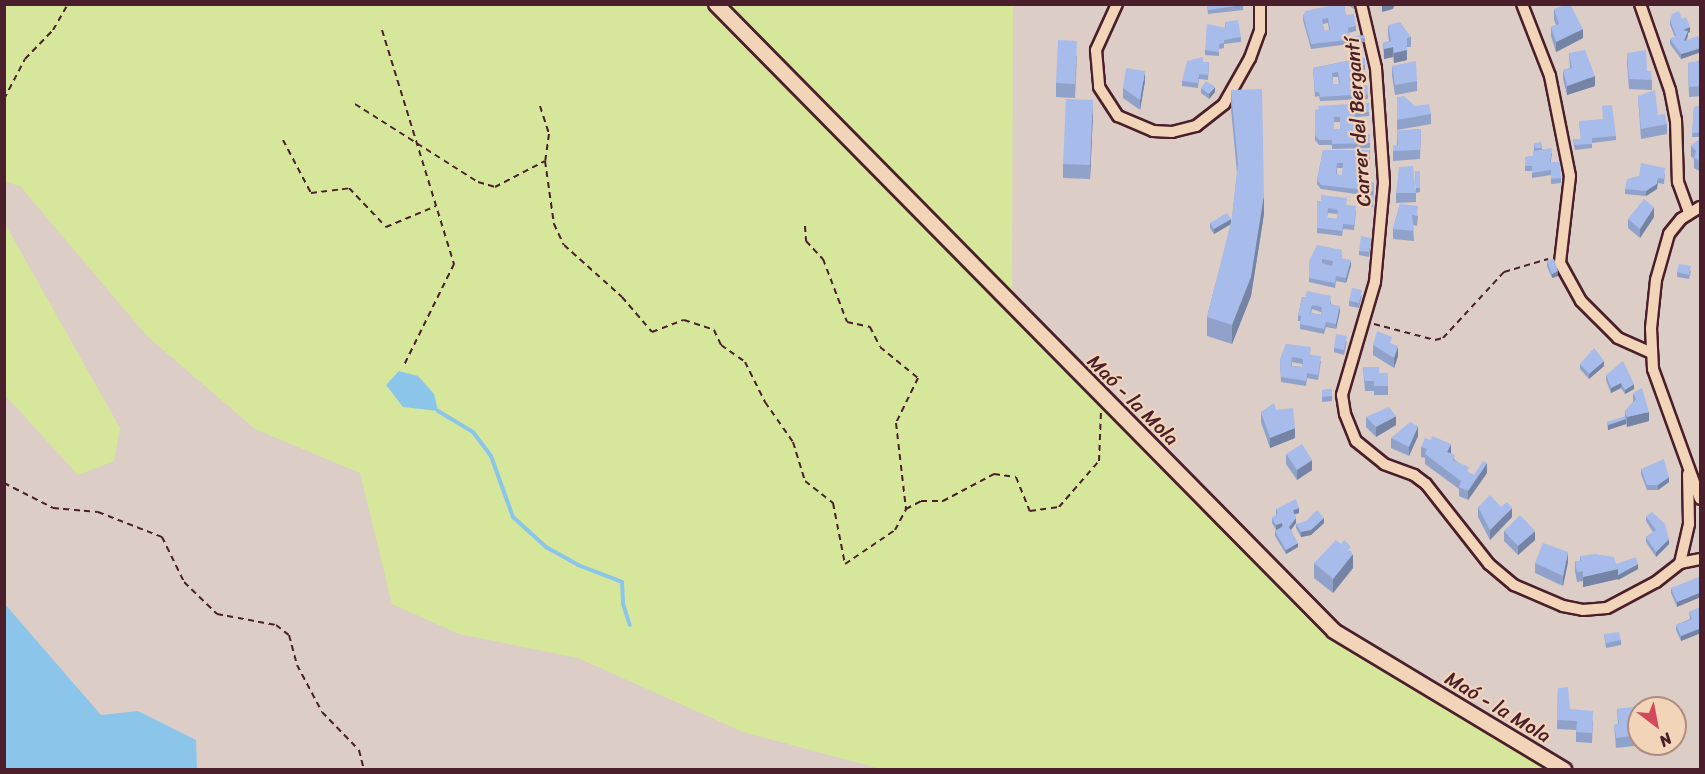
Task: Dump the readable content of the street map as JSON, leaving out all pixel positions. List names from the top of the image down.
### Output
{
  "streets": {
    "street": ["Carrer del Bergantí", "Maó - la Mola"]
  },
  "north": "bottom right"
}
